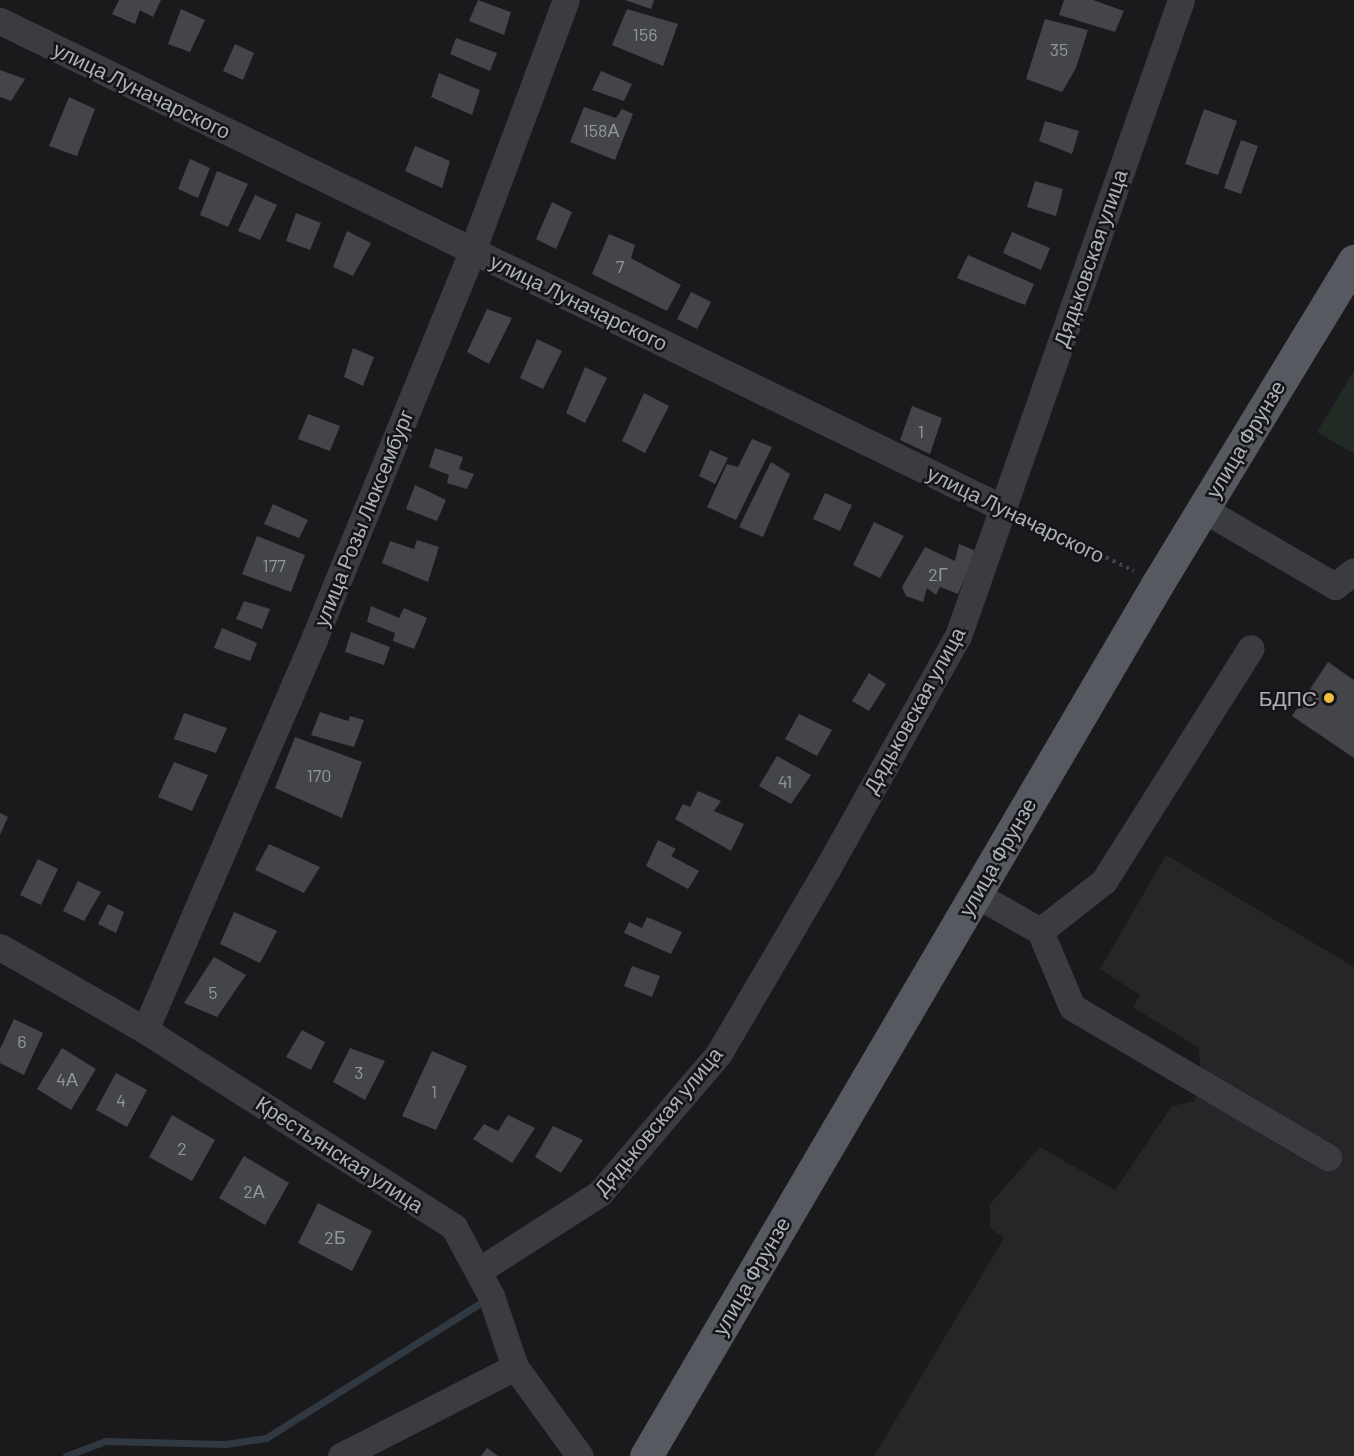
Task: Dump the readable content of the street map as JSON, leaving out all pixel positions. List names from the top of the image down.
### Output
{
  "streets": {
    "main road": ["улица Фрунзе"],
    "street": [
      "улица Луначарского",
      "Дядьковская улица",
      "улица Розы Люксембург",
      "Крестьянская улица"
    ]
  },
  "crossings": [
    ["улица Луначарского", "Дядьковская улица"],
    ["улица Луначарского", "улица Фрунзе"],
    ["улица Луначарского", "улица Розы Люксембург"],
    ["Дядьковская улица", "Крестьянская улица"],
    ["улица Розы Люксембург", "Крестьянская улица"]
  ],
  "places": ["БДПС"],
  "house_numbers": [
    "156",
    "35",
    "158А",
    "7",
    "1",
    "177",
    "2Г",
    "170",
    "41",
    "5",
    "6",
    "3",
    "4А",
    "1",
    "4",
    "2",
    "2А",
    "2Б"
  ]
}
